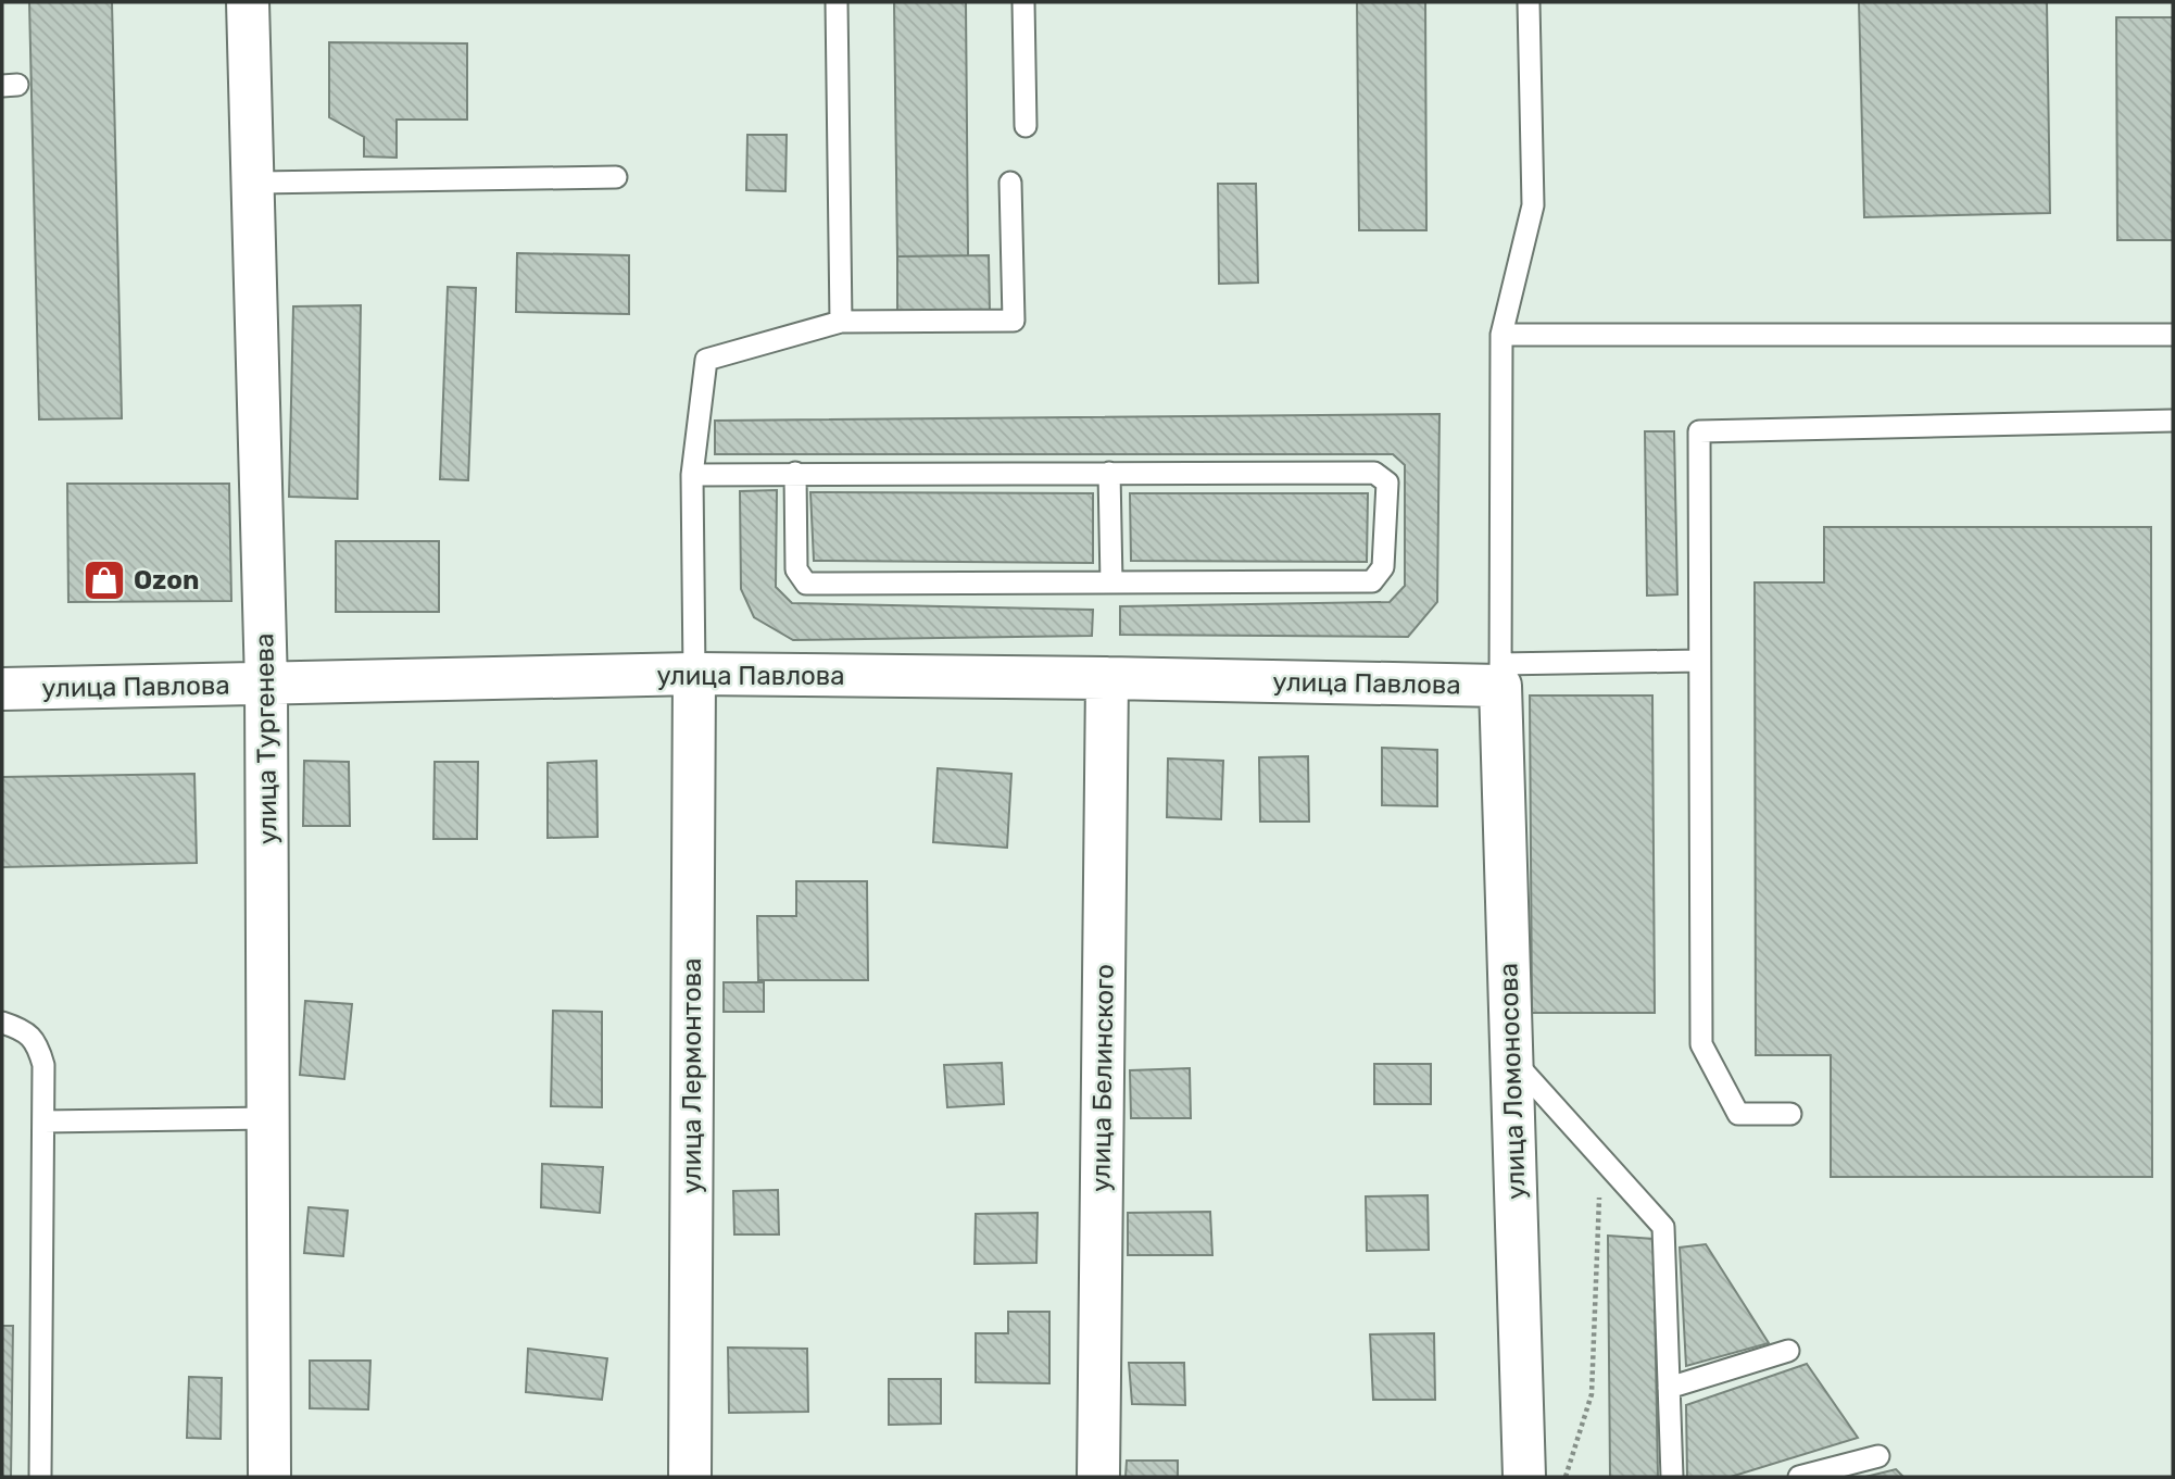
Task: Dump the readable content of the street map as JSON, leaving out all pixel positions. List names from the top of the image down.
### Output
{
  "streets": {
    "street": [
      "улица Павлова",
      "улица Тургенева",
      "улица Лермонтова",
      "улица Белинского",
      "улица Ломоносова"
    ]
  },
  "crossings": [
    ["улица Павлова", "улица Тургенева"],
    ["улица Павлова", "улица Лермонтова"],
    ["улица Павлова", "улица Белинского"],
    ["улица Павлова", "улица Ломоносова"]
  ],
  "places": {
    "shop": ["Ozon"]
  }
}
